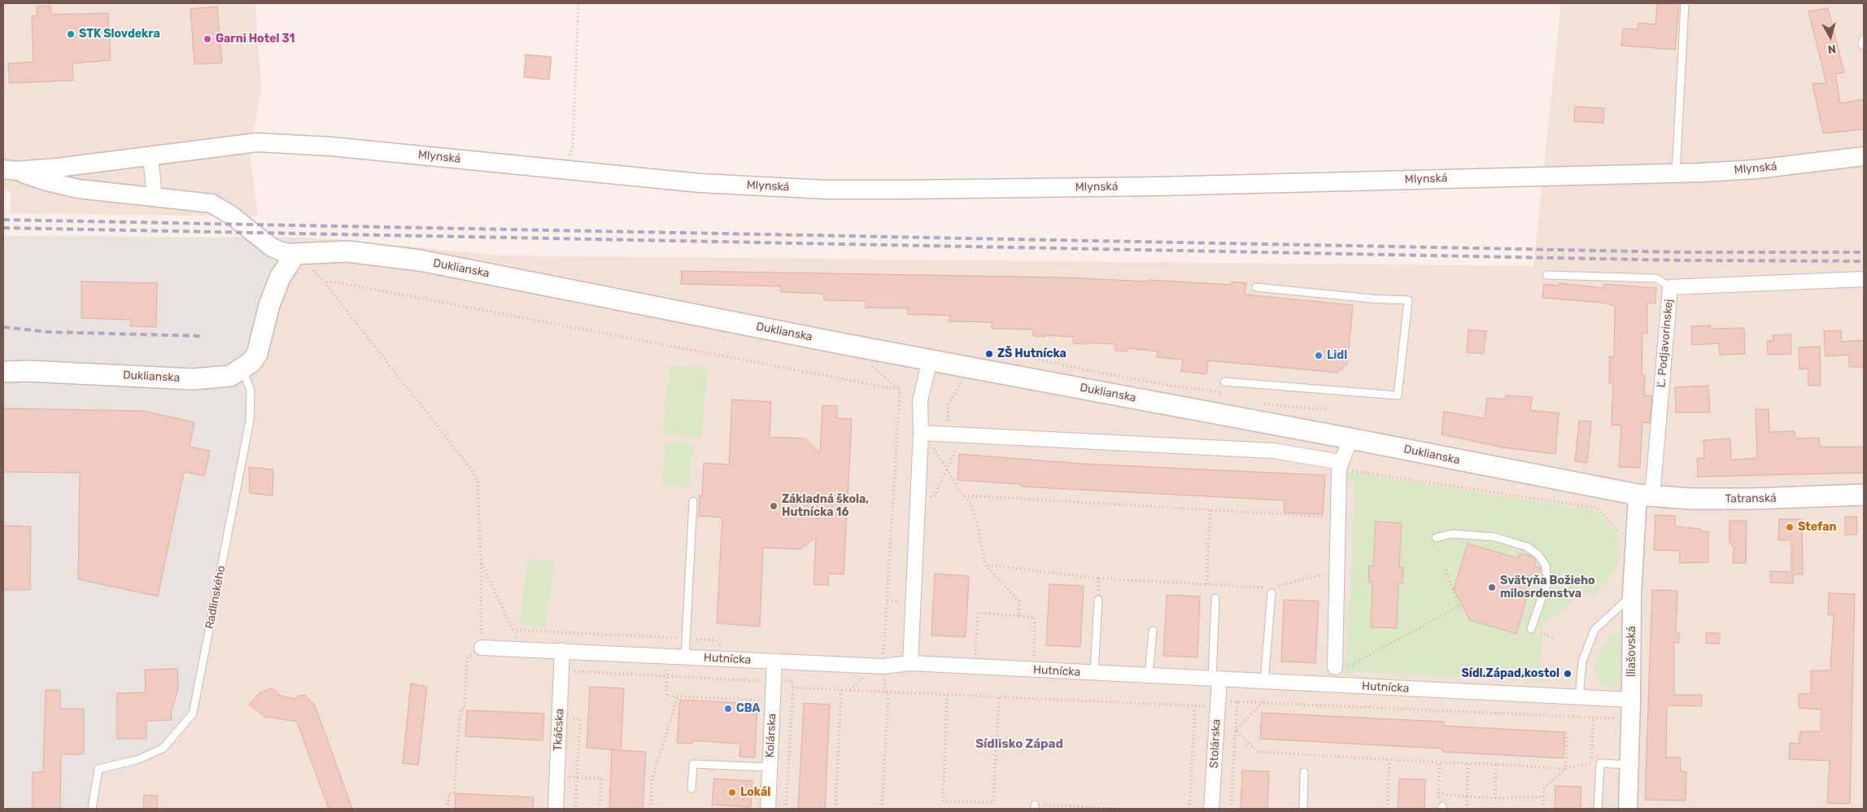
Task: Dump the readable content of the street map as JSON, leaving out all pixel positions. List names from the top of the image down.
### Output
{
  "streets": {
    "main road": ["Duklianska", "Tatranská"],
    "street": [
      "Mlynská",
      "Ľ. Podjavorinskej",
      "Iliašovská",
      "Hutnícka",
      "Tkáčska",
      "Kolárska",
      "Stolárska"
    ],
    "lane": ["Radlinského"]
  },
  "crossings": [
    ["Duklianska", "Ľ. Podjavorinskej"],
    ["Duklianska", "Tatranská"],
    ["Duklianska", "Radlinského"],
    ["Duklianska", "Iliašovská"],
    ["Ľ. Podjavorinskej", "Tatranská"],
    ["Ľ. Podjavorinskej", "Iliašovská"],
    ["Tatranská", "Iliašovská"],
    ["Iliašovská", "Hutnícka"],
    ["Hutnícka", "Tkáčska"],
    ["Hutnícka", "Kolárska"],
    ["Hutnícka", "Stolárska"]
  ],
  "districts": ["Sídlisko Západ"],
  "places": [
    "STK Slovdekra",
    "Garni Hotel 31",
    "ZŠ Hutnícka",
    "Lidl",
    "Základná škola, Hutnícka 16",
    "Stefan",
    "Svätyňa Božieho milosrdenstva",
    "Sídl.Západ,kostol",
    "CBA",
    "Lokál"
  ],
  "north": "bottom"
}
